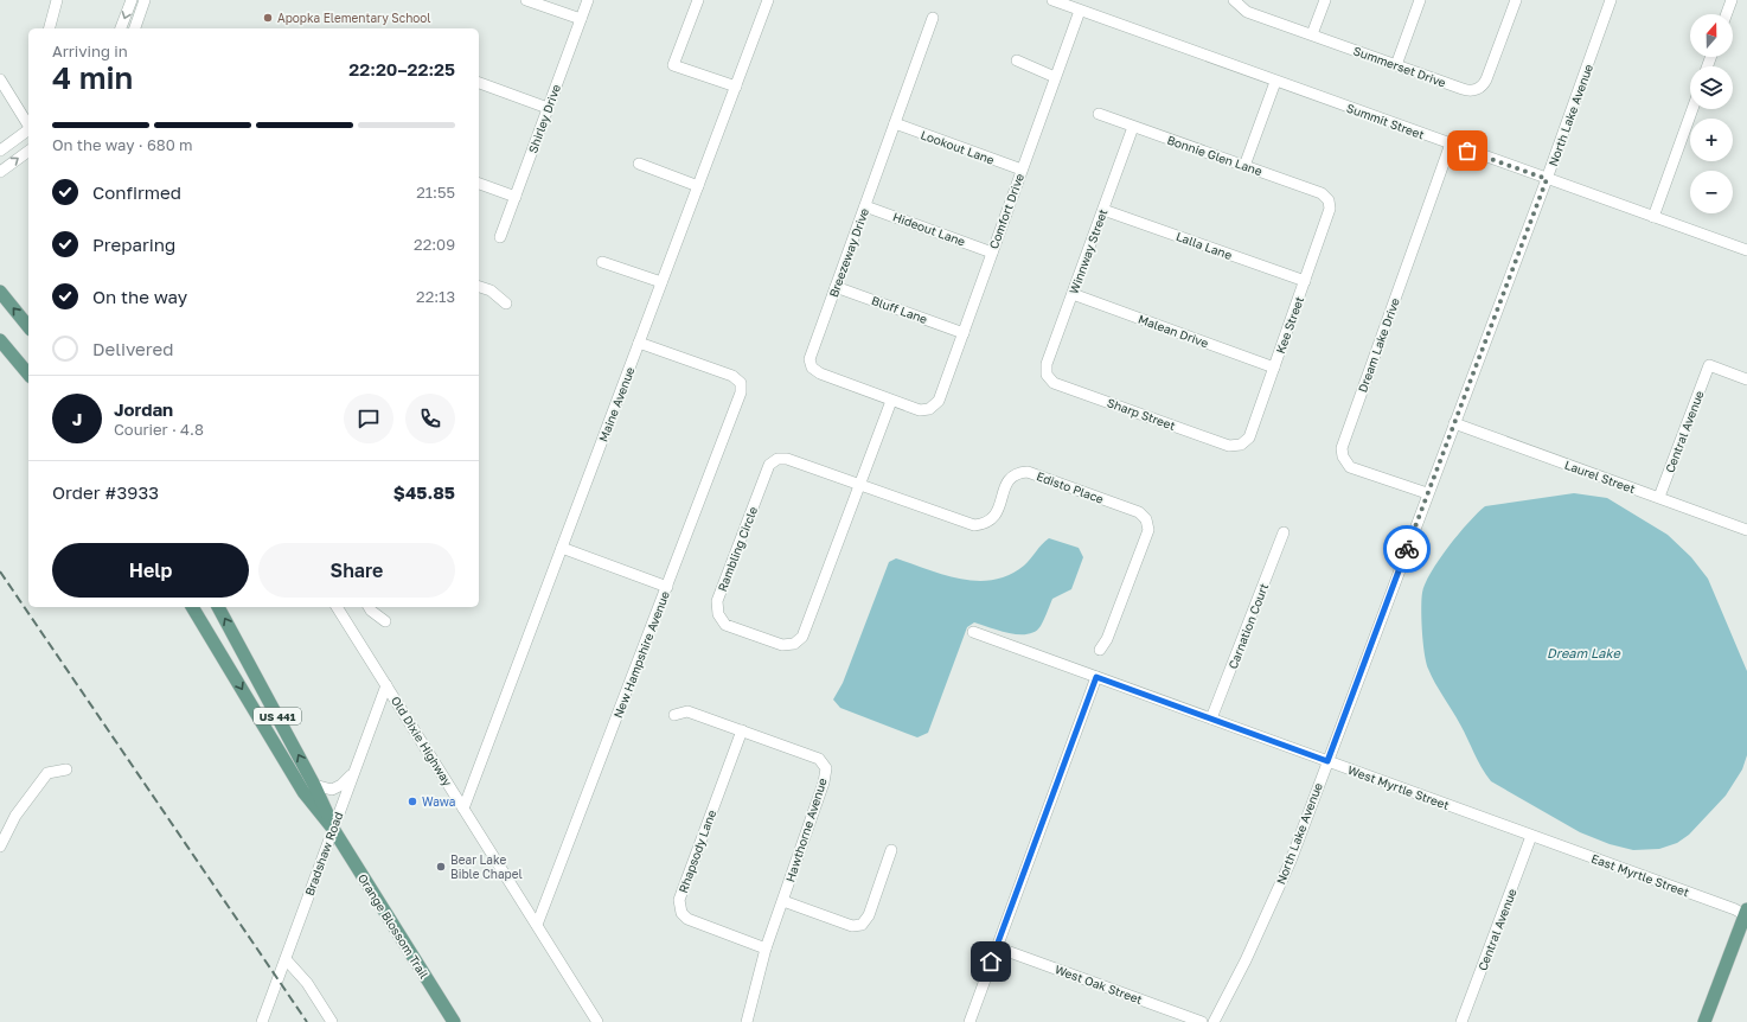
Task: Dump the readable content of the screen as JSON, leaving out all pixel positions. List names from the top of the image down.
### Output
{
  "streets": {
    "main road": ["US 441", "Orange Blossom Trail"],
    "street": [
      "Summerset Drive",
      "North Lake Avenue",
      "Shirley Drive",
      "Summit Street",
      "Lookout Lane",
      "Bonnie Glen Lane",
      "Comfort Drive",
      "Hideout Lane",
      "Lalla Lane",
      "Winnway Street",
      "Breezeway Drive",
      "Bluff Lane",
      "Kee Street",
      "Malean Drive",
      "Dream Lake Drive",
      "Maine Avenue",
      "Sharp Street",
      "Central Avenue",
      "Laurel Street",
      "Edisto Place",
      "Rambling Circle",
      "Carnation Court",
      "New Hampshire Avenue",
      "Old Dixie Highway",
      "West Myrtle Street",
      "Hawthorne Avenue",
      "Rhapsody Lane",
      "Bradshaw Road",
      "East Myrtle Street",
      "West Oak Street"
    ]
  },
  "crossings": [
    ["North Lake Avenue", "Summit Street"],
    ["North Lake Avenue", "Dream Lake Drive"],
    ["North Lake Avenue", "Laurel Street"],
    ["North Lake Avenue", "West Myrtle Street"],
    ["Summit Street", "Comfort Drive"],
    ["Summit Street", "Dream Lake Drive"],
    ["Lookout Lane", "Comfort Drive"],
    ["Lookout Lane", "Breezeway Drive"],
    ["Bonnie Glen Lane", "Winnway Street"],
    ["Bonnie Glen Lane", "Kee Street"],
    ["Comfort Drive", "Hideout Lane"],
    ["Comfort Drive", "Breezeway Drive"],
    ["Comfort Drive", "Bluff Lane"],
    ["Hideout Lane", "Breezeway Drive"],
    ["Lalla Lane", "Winnway Street"],
    ["Lalla Lane", "Kee Street"],
    ["Winnway Street", "Malean Drive"],
    ["Winnway Street", "Sharp Street"],
    ["Breezeway Drive", "Bluff Lane"],
    ["Breezeway Drive", "Rambling Circle"],
    ["Kee Street", "Malean Drive"],
    ["Kee Street", "Sharp Street"],
    ["Maine Avenue", "New Hampshire Avenue"],
    ["Maine Avenue", "Old Dixie Highway"],
    ["Central Avenue", "Laurel Street"],
    ["Central Avenue", "West Myrtle Street"],
    ["Central Avenue", "East Myrtle Street"],
    ["Edisto Place", "Rambling Circle"],
    ["Carnation Court", "West Myrtle Street"],
    ["New Hampshire Avenue", "Old Dixie Highway"],
    ["Old Dixie Highway", "Bradshaw Road"],
    ["West Myrtle Street", "East Myrtle Street"],
    ["Hawthorne Avenue", "Rhapsody Lane"],
    ["Bradshaw Road", "Orange Blossom Trail"]
  ],
  "water": ["Dream Lake"],
  "places": ["Apopka Elementary School", "Wawa", "Bear Lake Bible Chapel"],
  "north": "top",
  "page": {
    "map_buttons": ["+", "−"],
    "heading": ["4 min", "Arriving in", "22:20–22:25"],
    "panel": [
      "Jordan",
      "Courier · 4.8",
      "Order #3933",
      "$45.85"
    ],
    "bar": "On the way · 680 m",
    "list": [
      ["Confirmed", "21:55"],
      ["Preparing", "22:09"],
      ["On the way", "22:13"],
      "Delivered"
    ],
    "round": "J",
    "buttons": ["Help", "Share"]
  }
}
